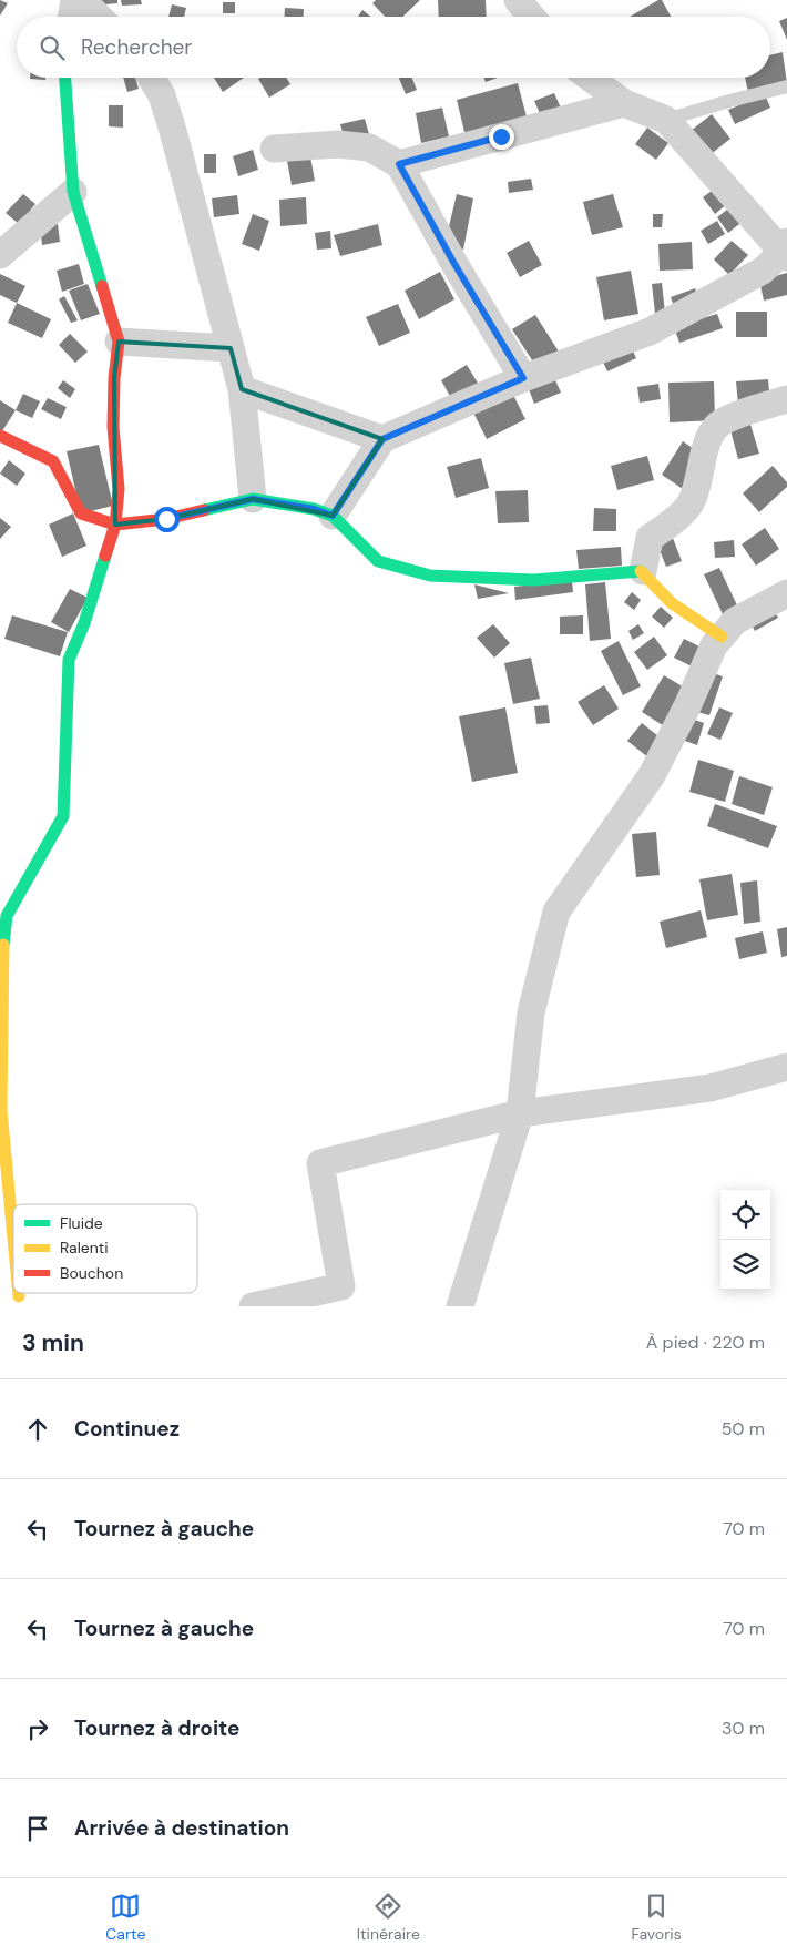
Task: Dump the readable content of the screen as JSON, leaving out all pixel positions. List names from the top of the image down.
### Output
{
  "legend": ["Fluide", "Ralenti", "Bouchon"],
  "page": {
    "search": "Rechercher",
    "heading": ["3 min", "À pied · 220 m"],
    "list": [
      ["Continuez", "50 m"],
      ["Tournez à gauche", "70 m"],
      ["Tournez à gauche", "70 m"],
      ["Tournez à droite", "30 m"],
      "Arrivée à destination"
    ],
    "nav": ["Carte", "Itinéraire", "Favoris"]
  }
}
